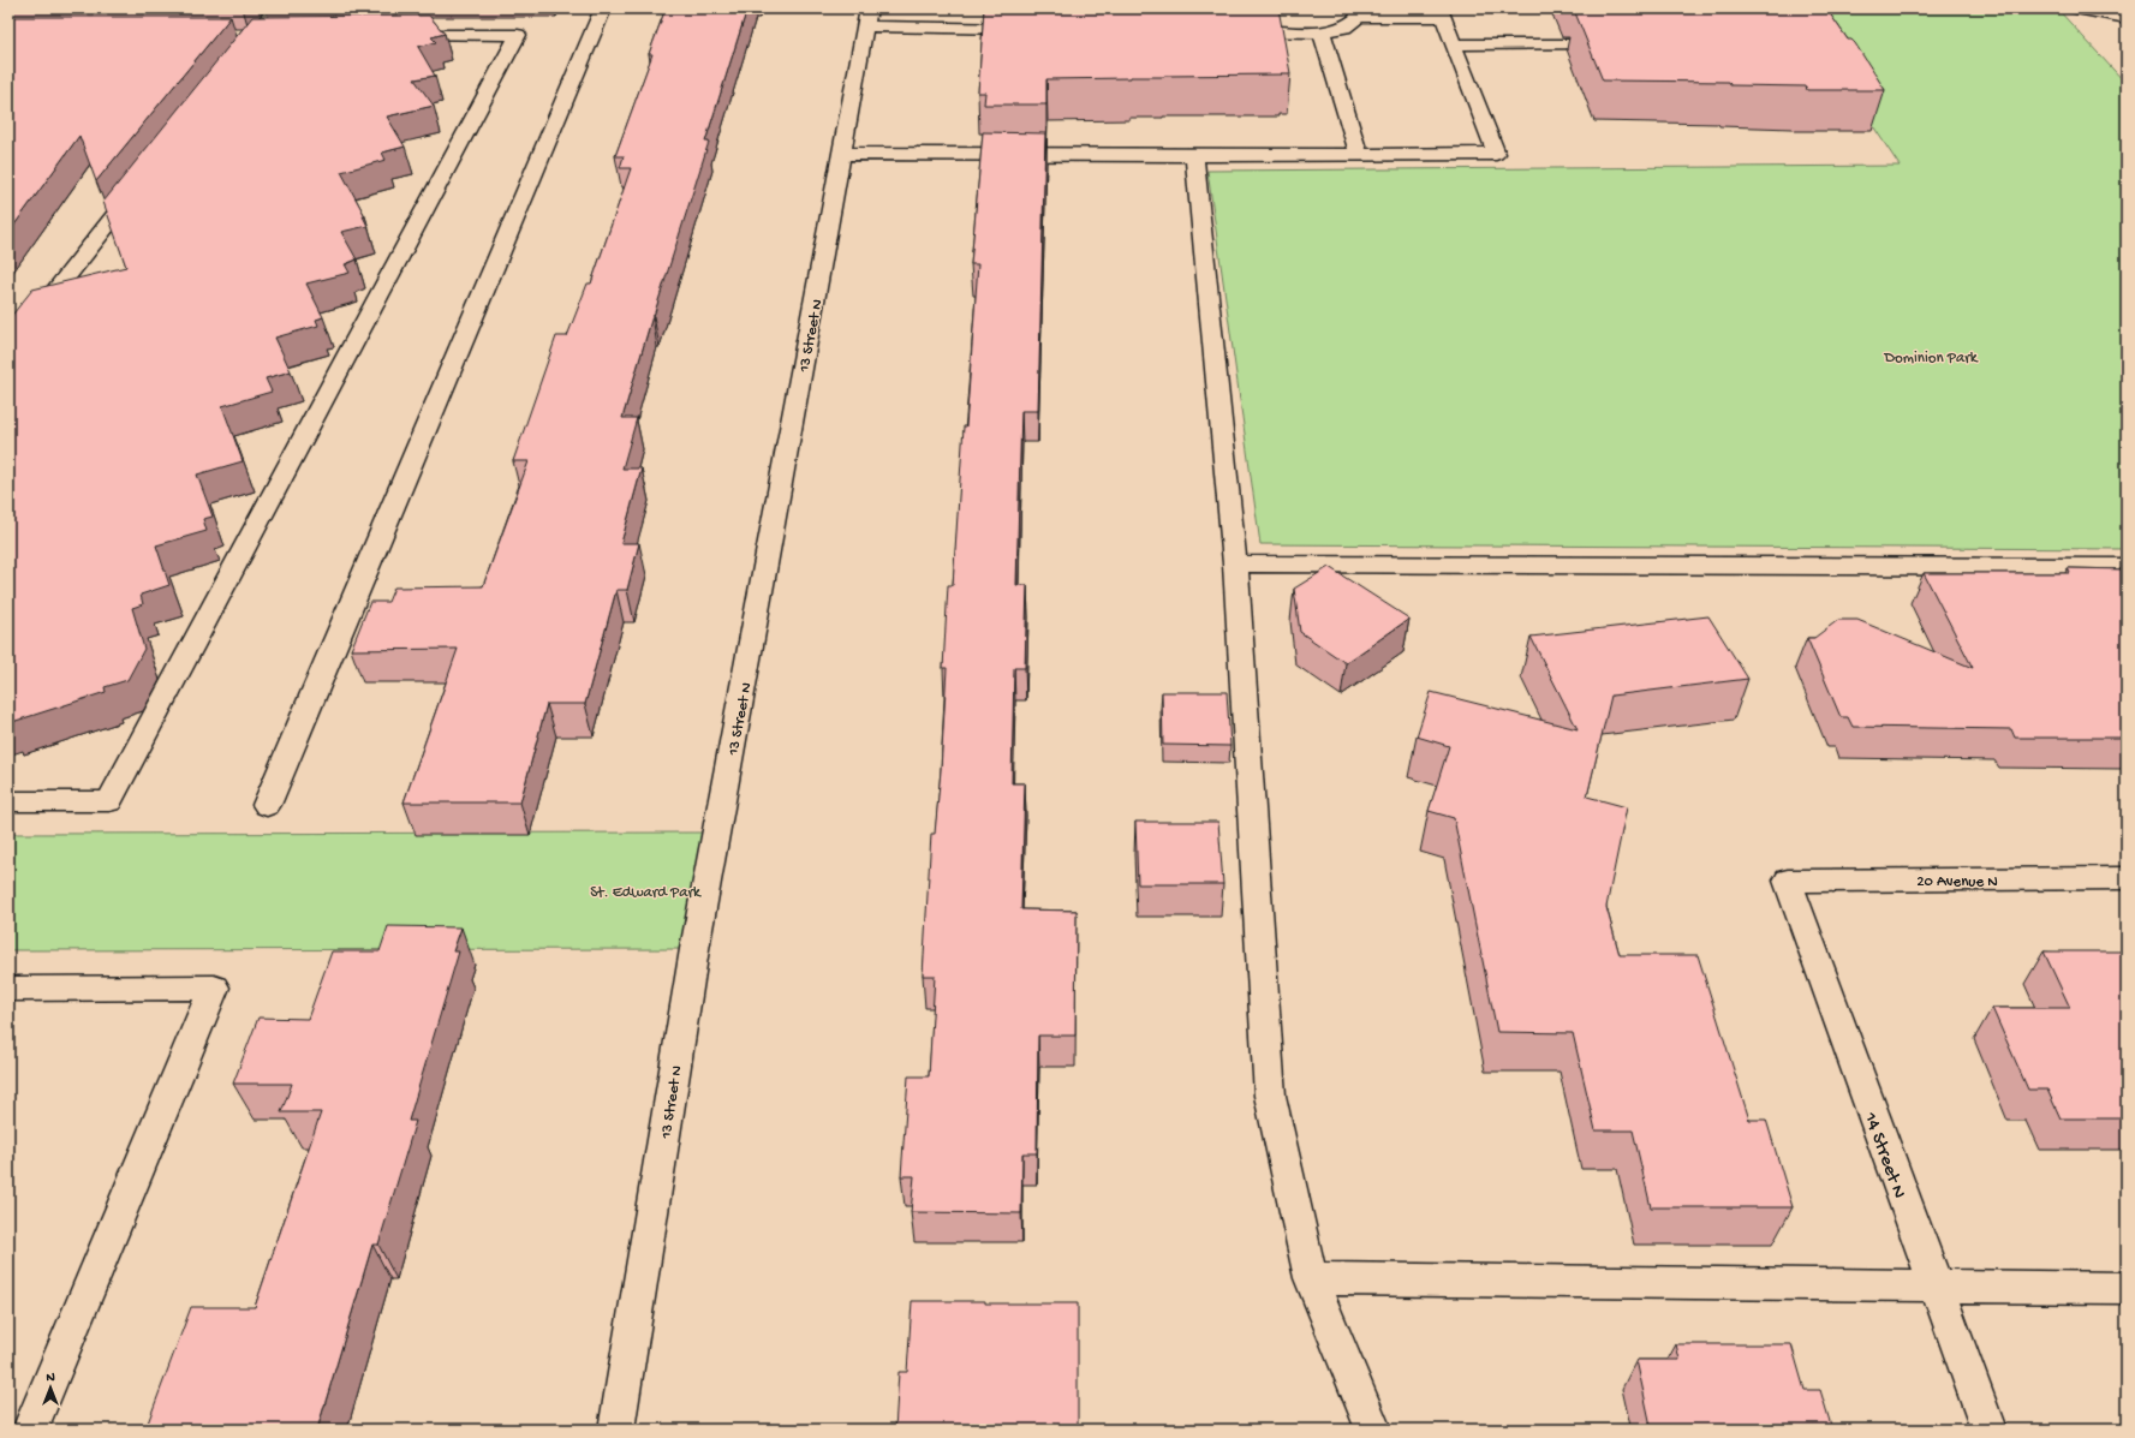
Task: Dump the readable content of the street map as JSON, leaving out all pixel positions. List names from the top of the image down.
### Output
{
  "streets": {
    "street": ["13 Street N", "20 Avenue N", "14 Street N"]
  },
  "crossings": [
    ["20 Avenue N", "14 Street N"]
  ],
  "parks": ["Dominion Park", "St. Edward Park"],
  "north": "top"
}
